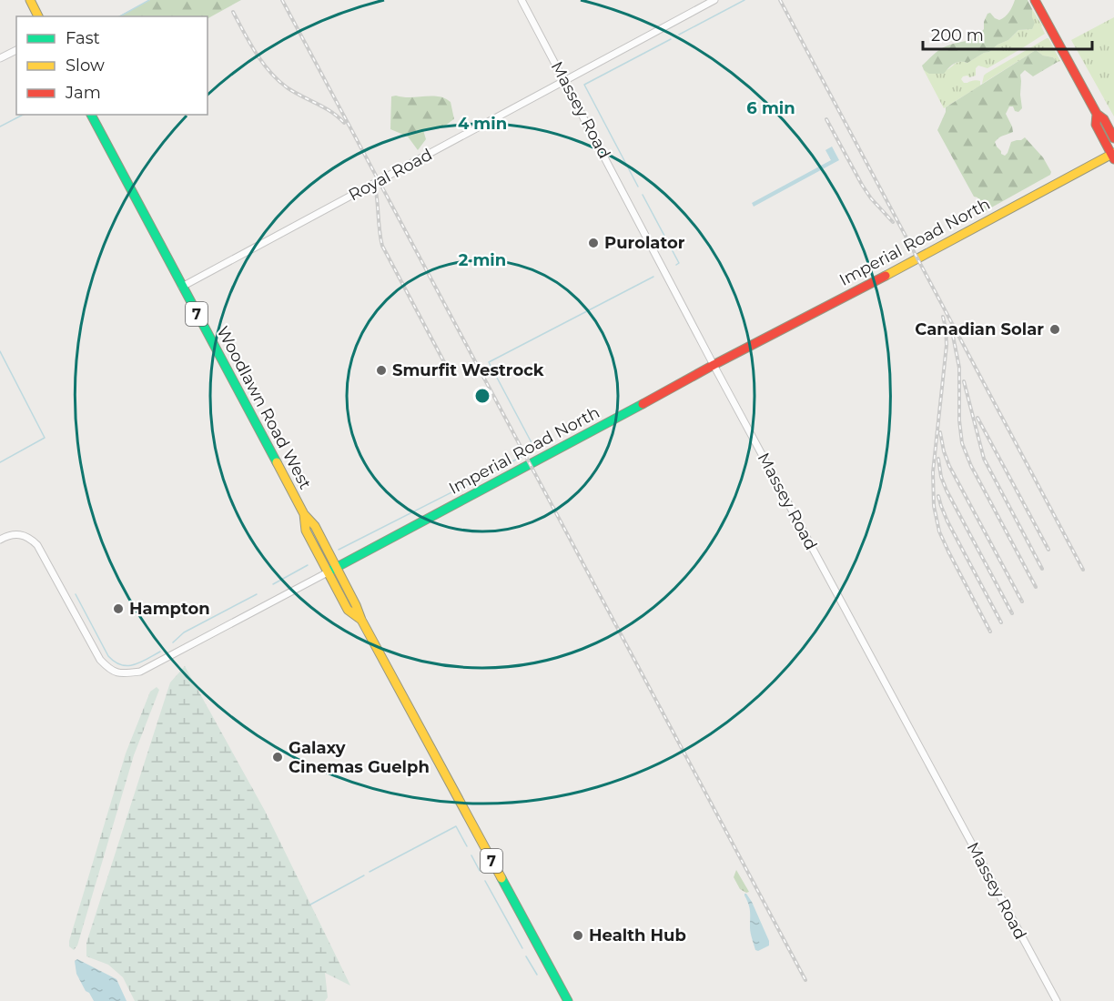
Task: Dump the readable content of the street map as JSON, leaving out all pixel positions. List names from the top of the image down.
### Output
{
  "streets": {
    "main road": ["Imperial Road North", "7", "Woodlawn Road West"],
    "street": ["Massey Road", "Royal Road"]
  },
  "crossings": [
    ["Massey Road", "Royal Road"],
    ["Massey Road", "Imperial Road North"],
    ["Royal Road", "Woodlawn Road West"],
    ["Imperial Road North", "Woodlawn Road West"]
  ],
  "places": [
    "Purolator",
    "Canadian Solar",
    "Smurfit Westrock",
    "Hampton",
    "Galaxy Cinemas Guelph",
    "Health Hub"
  ],
  "legend": ["Fast", "Slow", "Jam"],
  "scale_bar": "200 m",
  "rings": ["6 min", "4 min", "2 min"]
}
